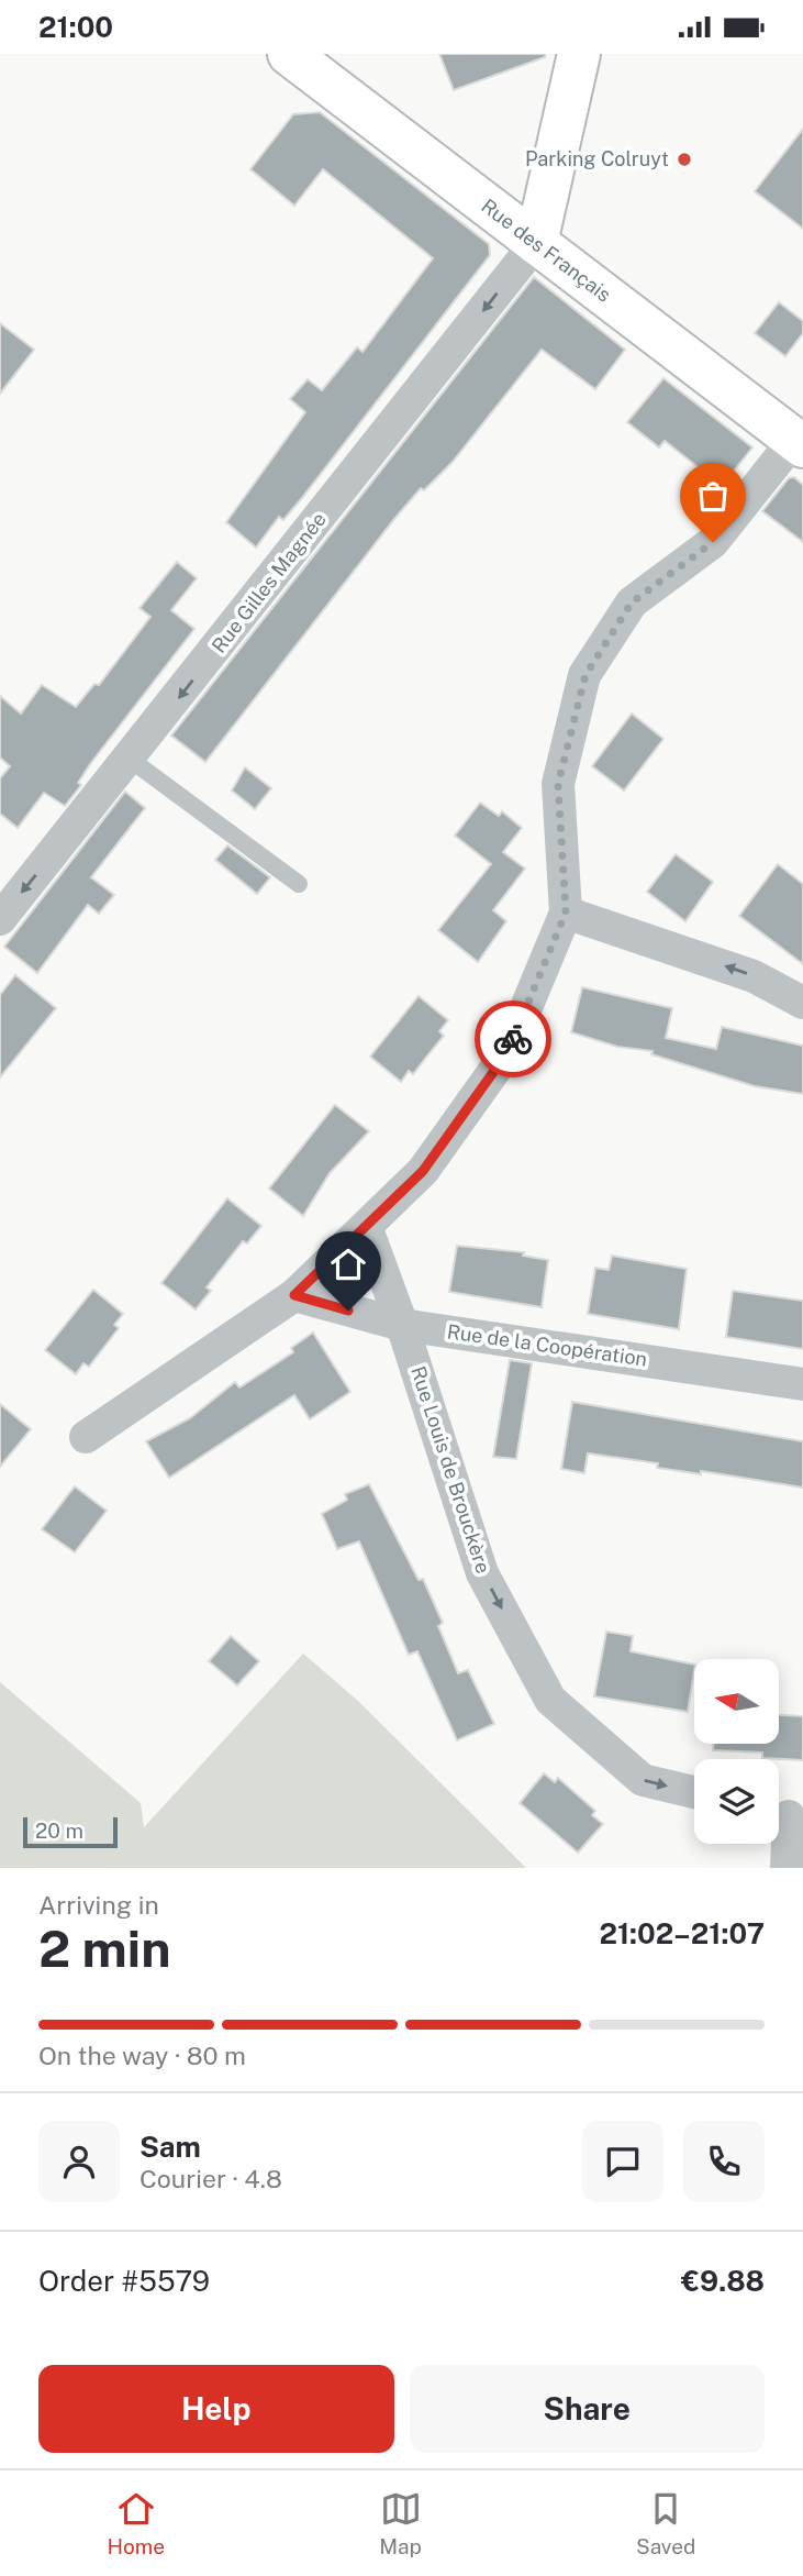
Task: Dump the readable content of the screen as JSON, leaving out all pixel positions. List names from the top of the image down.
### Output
{
  "streets": {
    "main road": ["Rue des Français"],
    "street": ["Rue Gilles Magnée", "Rue de la Coopération", "Rue Louis de Brouckère"]
  },
  "crossings": [
    ["Rue des Français", "Rue Gilles Magnée"],
    ["Rue de la Coopération", "Rue Louis de Brouckère"]
  ],
  "one_way": ["Rue Gilles Magnée", "Rue Louis de Brouckère"],
  "places": ["Parking Colruyt"],
  "scale_bar": "20 m",
  "north": "left",
  "page": {
    "status": "21:00",
    "scale": "20 m",
    "heading": ["2 min", "Arriving in", "21:02–21:07"],
    "panel": [
      "Sam",
      "Courier · 4.8",
      "Order #5579",
      "€9.88"
    ],
    "bar": "On the way · 80 m",
    "buttons": ["Help", "Share"],
    "tabs": ["Home", "Map", "Saved"]
  }
}
